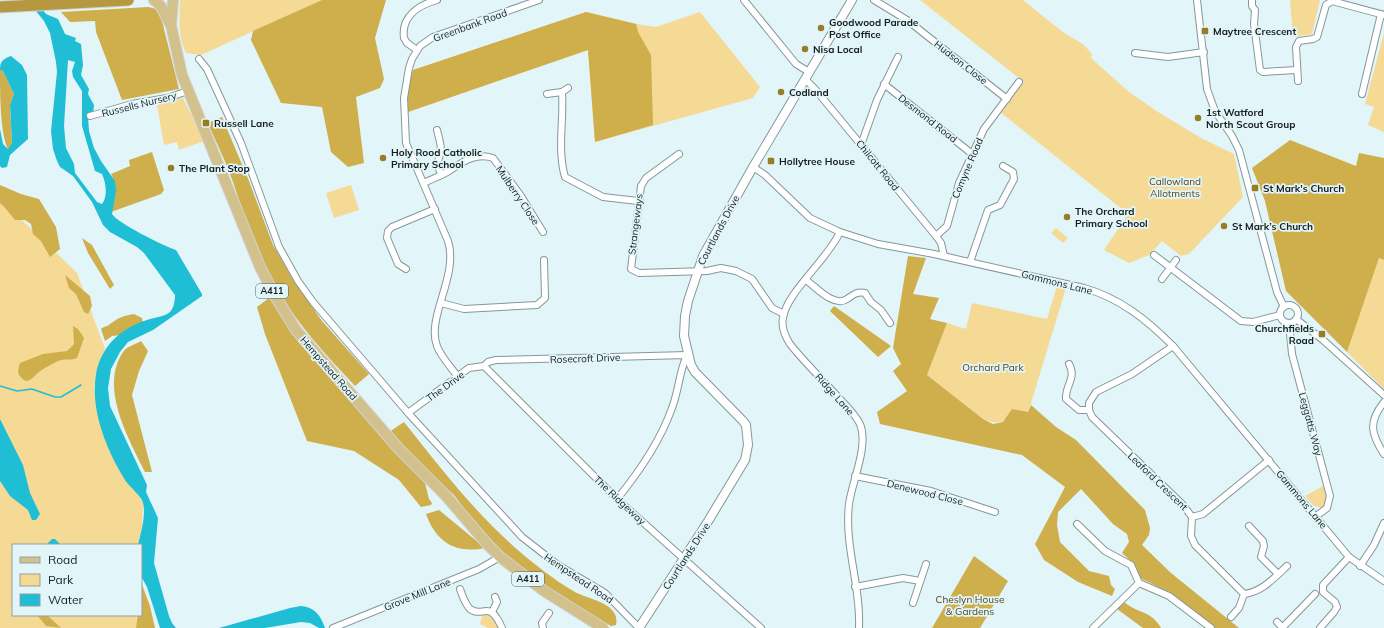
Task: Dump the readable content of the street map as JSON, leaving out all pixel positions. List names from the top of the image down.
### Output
{
  "streets": {
    "main road": ["A411", "Hempstead Road"],
    "street": [
      "Greenbank Road",
      "Hudson Close",
      "Russells Nursery",
      "Desmond Road",
      "Chilcott Road",
      "Comyne Road",
      "Mulberry Close",
      "Strangeways",
      "Courtlands Drive",
      "Gammons Lane",
      "Rosecroft Drive",
      "The Drive",
      "Ridge Lane",
      "Leggatts Way",
      "Leaford Crescent",
      "Denewood Close",
      "The Ridgeway",
      "Grove Mill Lane"
    ]
  },
  "crossings": [
    ["Greenbank Road", "The Drive"],
    ["Hudson Close", "Comyne Road"],
    ["Russells Nursery", "Hempstead Road"],
    ["Desmond Road", "Comyne Road"],
    ["Chilcott Road", "Comyne Road"],
    ["Chilcott Road", "Courtlands Drive"],
    ["Chilcott Road", "Gammons Lane"],
    ["Strangeways", "Courtlands Drive"],
    ["Courtlands Drive", "Gammons Lane"],
    ["Courtlands Drive", "Rosecroft Drive"],
    ["Courtlands Drive", "Hempstead Road"],
    ["Courtlands Drive", "The Ridgeway"],
    ["Gammons Lane", "Leggatts Way"],
    ["Gammons Lane", "Leaford Crescent"],
    ["Rosecroft Drive", "The Drive"],
    ["Rosecroft Drive", "The Ridgeway"],
    ["Hempstead Road", "The Drive"],
    ["Hempstead Road", "Grove Mill Lane"],
    ["The Drive", "The Ridgeway"],
    ["Ridge Lane", "Denewood Close"]
  ],
  "parks": ["Callowland Allotments", "Orchard Park", "Cheslyn House & Gardens"],
  "places": {
    "other": [
      "Goodwood Parade Post Office",
      "Nisa Local",
      "Codland",
      "1st Watford North Scout Group",
      "Holy Rood Catholic Primary School",
      "The Plant Stop",
      "The Orchard Primary School",
      "St Mark’s Church"
    ],
    "transit": [
      "Maytree Crescent",
      "Russell Lane",
      "Hollytree House",
      "St Mark's Church",
      "Churchfields Road"
    ]
  },
  "legend": ["Road", "Park", "Water"]
}
